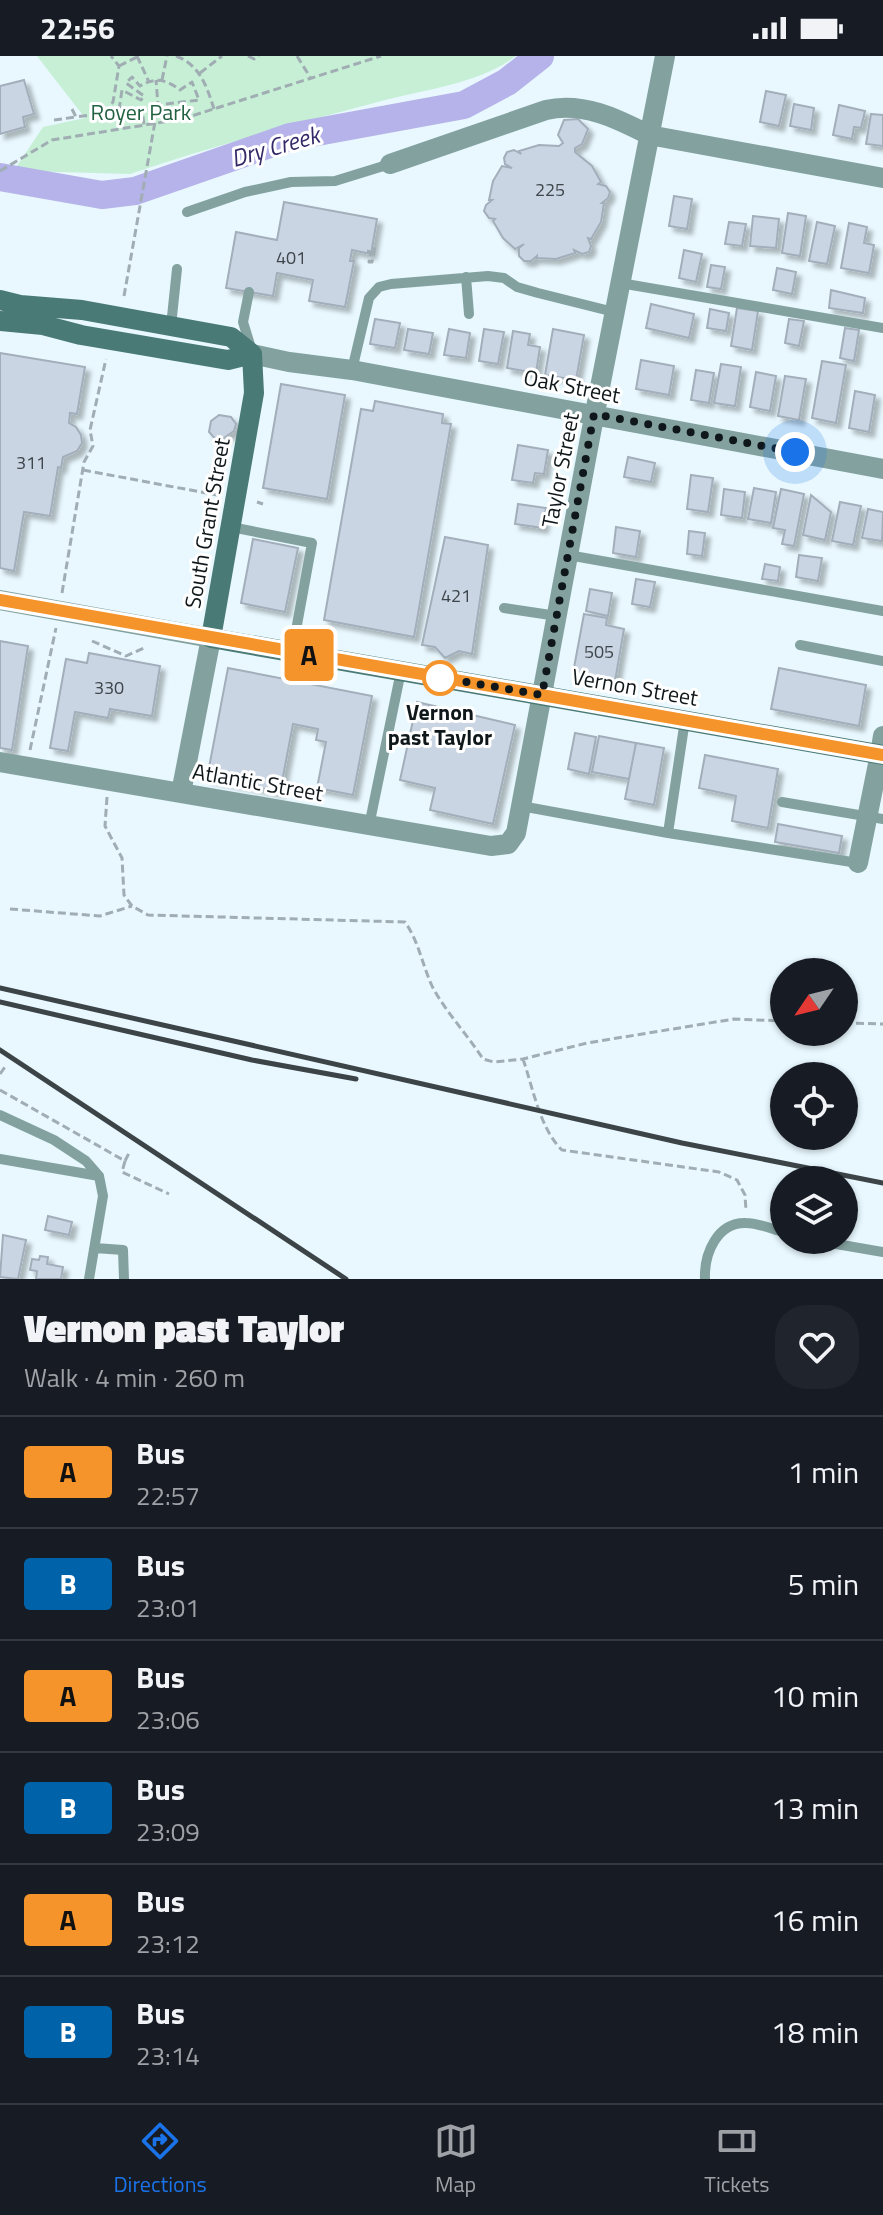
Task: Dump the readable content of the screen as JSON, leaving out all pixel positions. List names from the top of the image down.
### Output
{
  "streets": {
    "main road": ["Oak Street", "South Grant Street", "Vernon Street"],
    "street": ["Taylor Street", "Atlantic Street"]
  },
  "crossings": [
    ["Oak Street", "Taylor Street"],
    ["Oak Street", "South Grant Street"],
    ["Taylor Street", "Vernon Street"],
    ["Taylor Street", "Atlantic Street"],
    ["South Grant Street", "Vernon Street"],
    ["South Grant Street", "Atlantic Street"]
  ],
  "water": ["Dry Creek"],
  "parks": ["Royer Park"],
  "places": ["Vernon past Taylor"],
  "lines": ["bus line A"],
  "house_numbers": [
    "225",
    "401",
    "311",
    "421",
    "505",
    "330"
  ],
  "north": "bottom left",
  "page": {
    "status": "22:56",
    "on_map": "A",
    "heading": ["Vernon past Taylor", "Walk · 4 min · 260 m"],
    "list": [
      {
        "mark": "A",
        "name": "Bus",
        "note": "22:57",
        "value": "1 min"
      },
      {
        "mark": "B",
        "name": "Bus",
        "note": "23:01",
        "value": "5 min"
      },
      {
        "mark": "A",
        "name": "Bus",
        "note": "23:06",
        "value": "10 min"
      },
      {
        "mark": "B",
        "name": "Bus",
        "note": "23:09",
        "value": "13 min"
      },
      {
        "mark": "A",
        "name": "Bus",
        "note": "23:12",
        "value": "16 min"
      },
      {
        "mark": "B",
        "name": "Bus",
        "note": "23:14",
        "value": "18 min"
      }
    ],
    "tabs": ["Directions", "Map", "Tickets"]
  }
}
